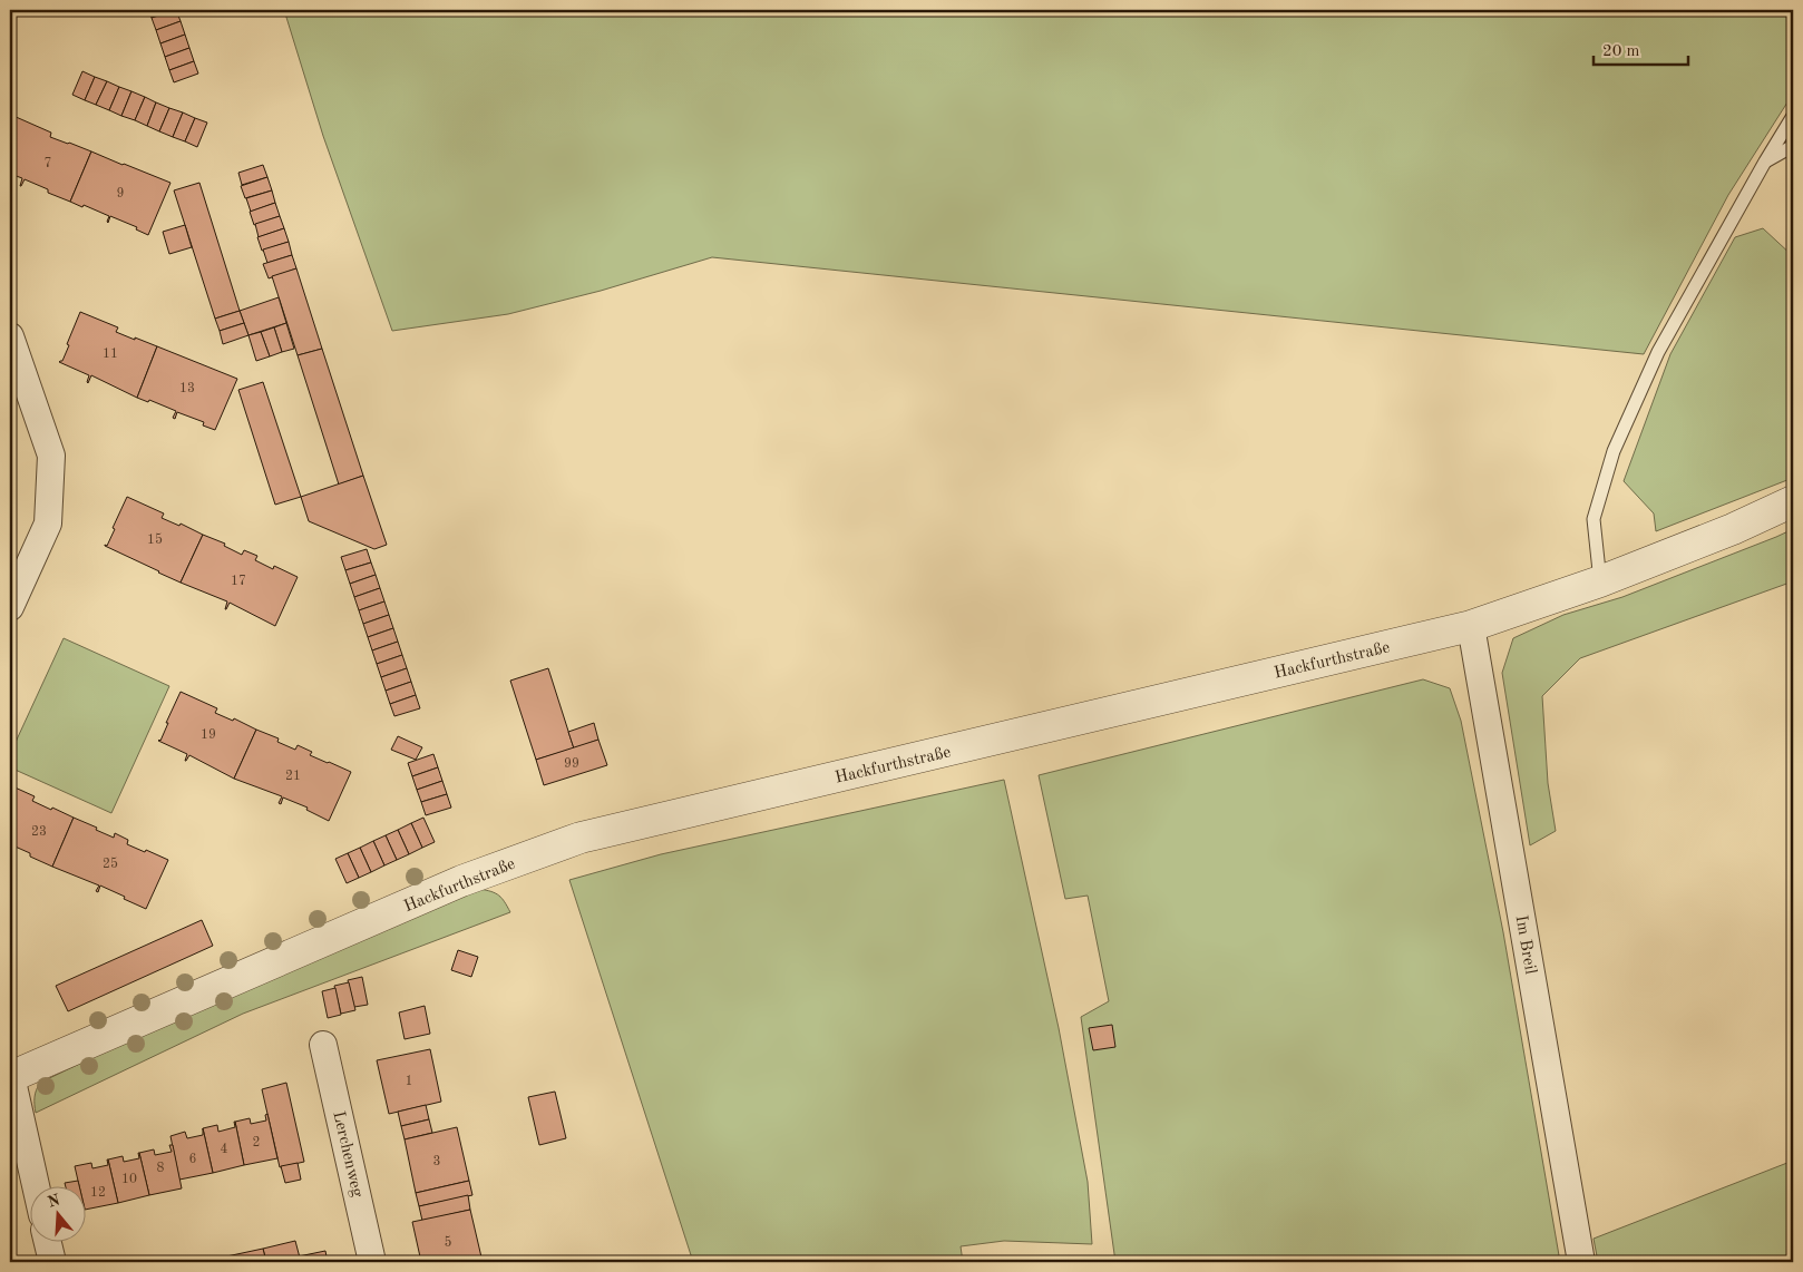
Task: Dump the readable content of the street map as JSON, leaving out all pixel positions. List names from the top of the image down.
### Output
{
  "streets": {
    "street": ["Hackfurthstraße", "Im Breil", "Lerchenweg"]
  },
  "crossings": [
    ["Hackfurthstraße", "Im Breil"]
  ],
  "house_numbers": [
    "7",
    "9",
    "11",
    "13",
    "15",
    "17",
    "19",
    "99",
    "21",
    "23",
    "25",
    "1",
    "2",
    "4",
    "6",
    "3",
    "8",
    "10",
    "12",
    "5"
  ],
  "scale_bar": "20 m",
  "north": "top"
}
